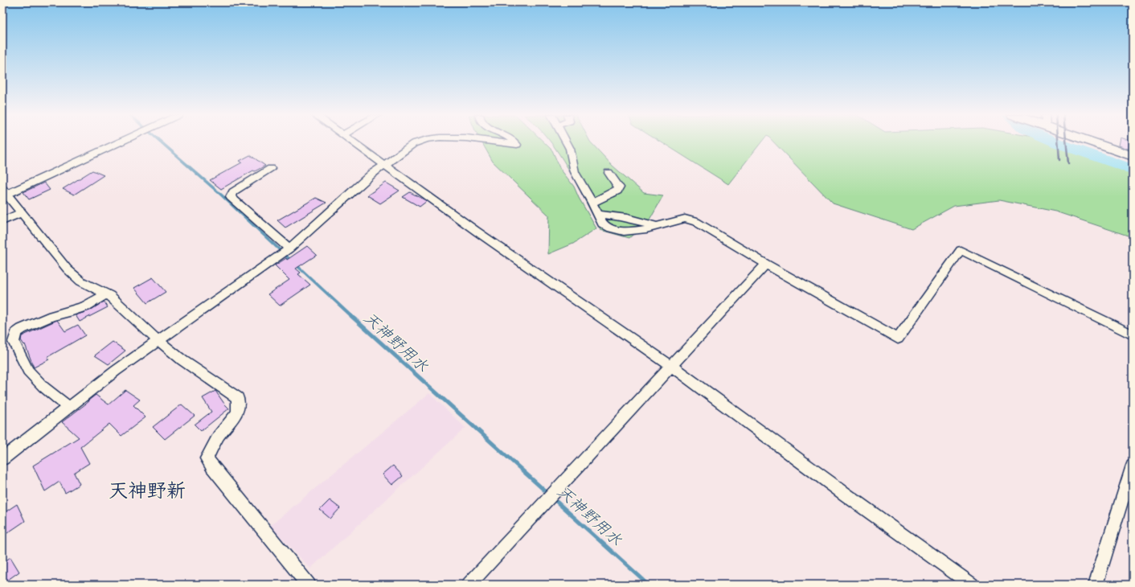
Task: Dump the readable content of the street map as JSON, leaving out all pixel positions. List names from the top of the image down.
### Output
{
  "districts": ["天神野新"],
  "water": ["天神野用水"]
}
